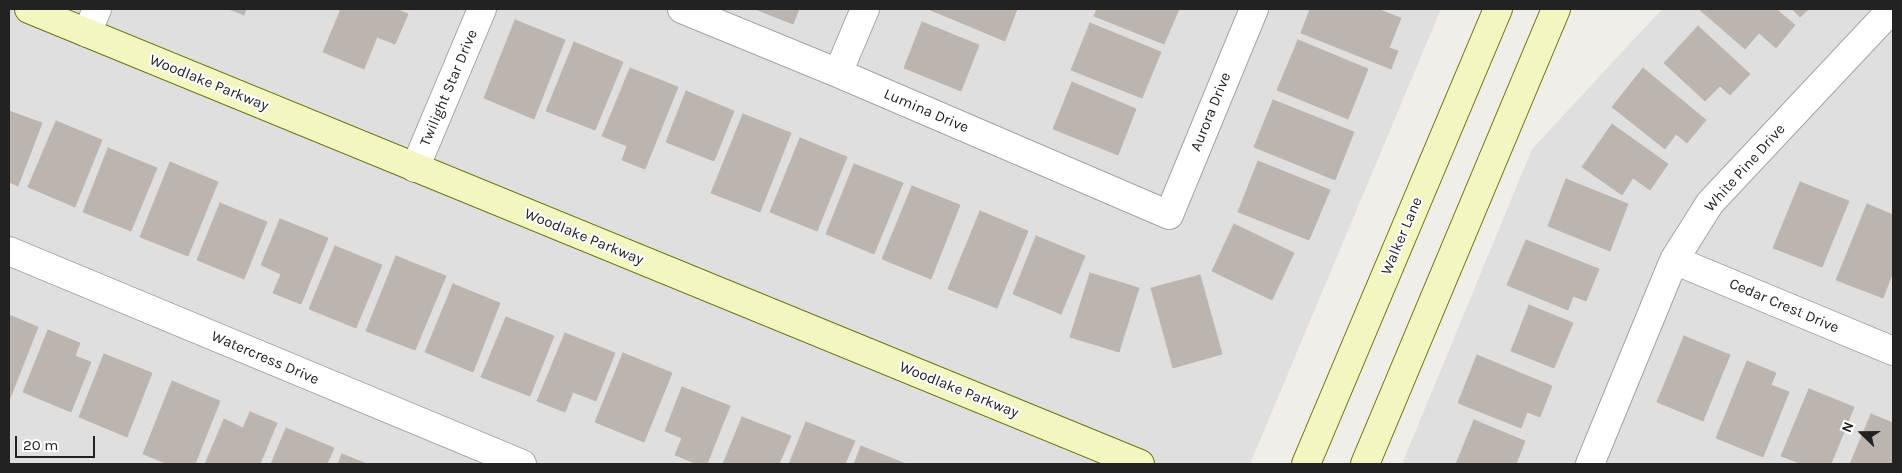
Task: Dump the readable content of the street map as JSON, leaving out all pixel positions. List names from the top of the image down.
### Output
{
  "streets": {
    "street": [
      "Woodlake Parkway",
      "Twilight Star Drive",
      "Lumina Drive",
      "Aurora Drive",
      "White Pine Drive",
      "Walker Lane",
      "Cedar Crest Drive",
      "Watercress Drive"
    ]
  },
  "crossings": [
    ["Woodlake Parkway", "Twilight Star Drive"],
    ["Lumina Drive", "Aurora Drive"],
    ["White Pine Drive", "Cedar Crest Drive"]
  ],
  "scale_bar": "20 m",
  "north": "left"
}
